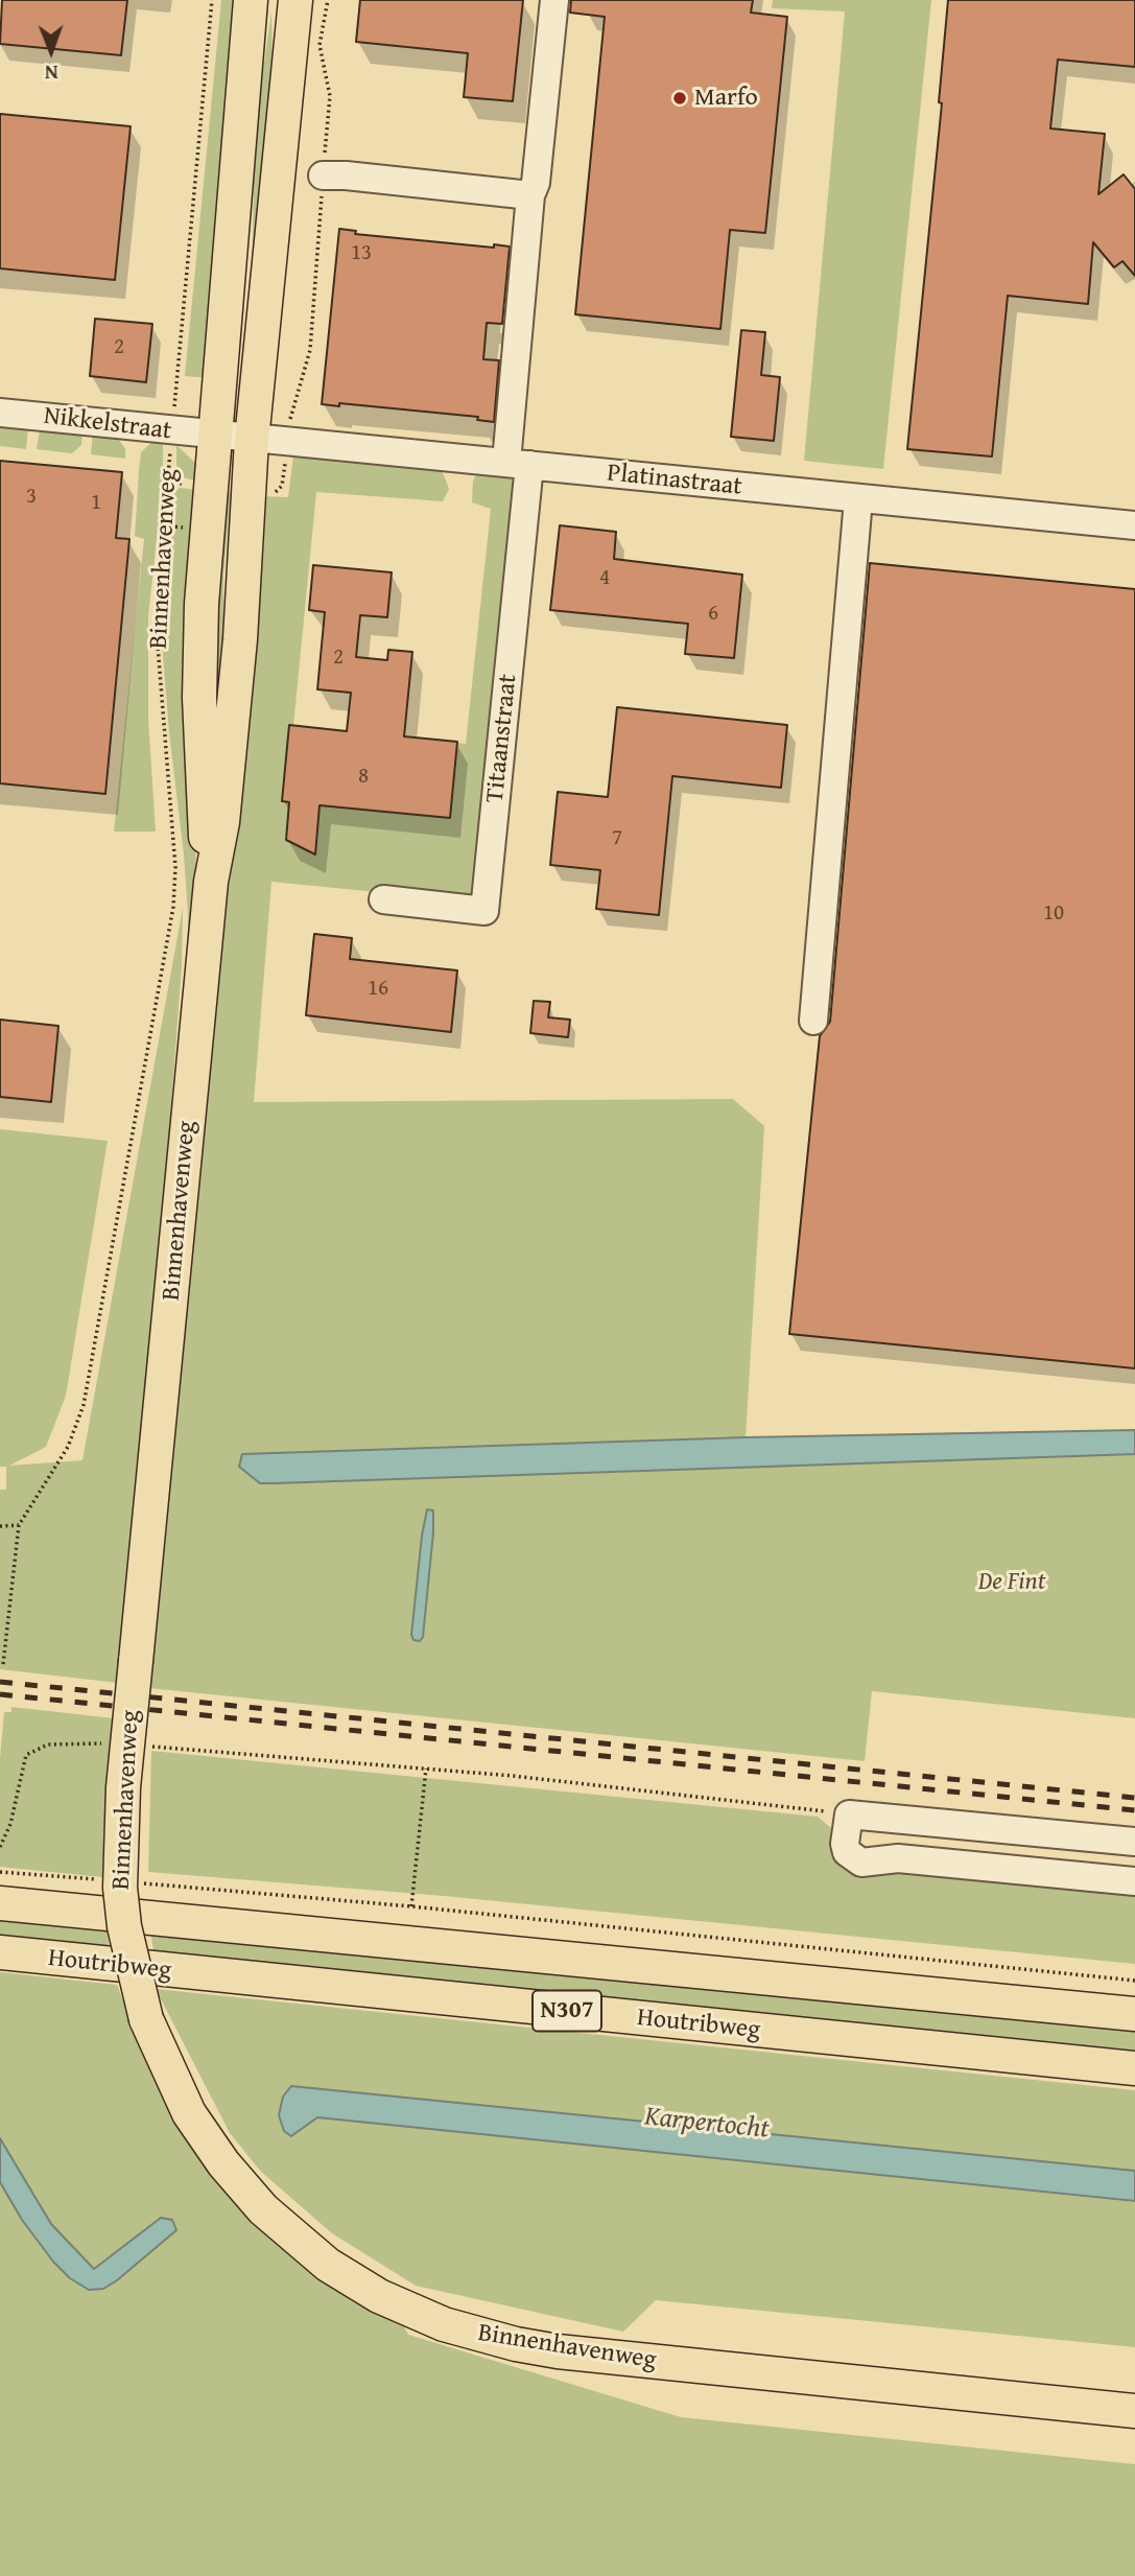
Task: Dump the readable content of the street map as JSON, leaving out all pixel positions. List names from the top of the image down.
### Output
{
  "streets": {
    "main road": ["Binnenhavenweg", "Houtribweg", "N307"],
    "street": ["Nikkelstraat", "Platinastraat", "Titaanstraat"]
  },
  "crossings": [
    ["Nikkelstraat", "Platinastraat"],
    ["Nikkelstraat", "Binnenhavenweg"],
    ["Platinastraat", "Binnenhavenweg"],
    ["Platinastraat", "Titaanstraat"]
  ],
  "water": ["Karpertocht"],
  "parks": ["De Fint"],
  "places": ["Marfo"],
  "house_numbers": [
    "13",
    "2",
    "3",
    "1",
    "4",
    "6",
    "2",
    "8",
    "7",
    "10",
    "16"
  ],
  "north": "bottom"
}
